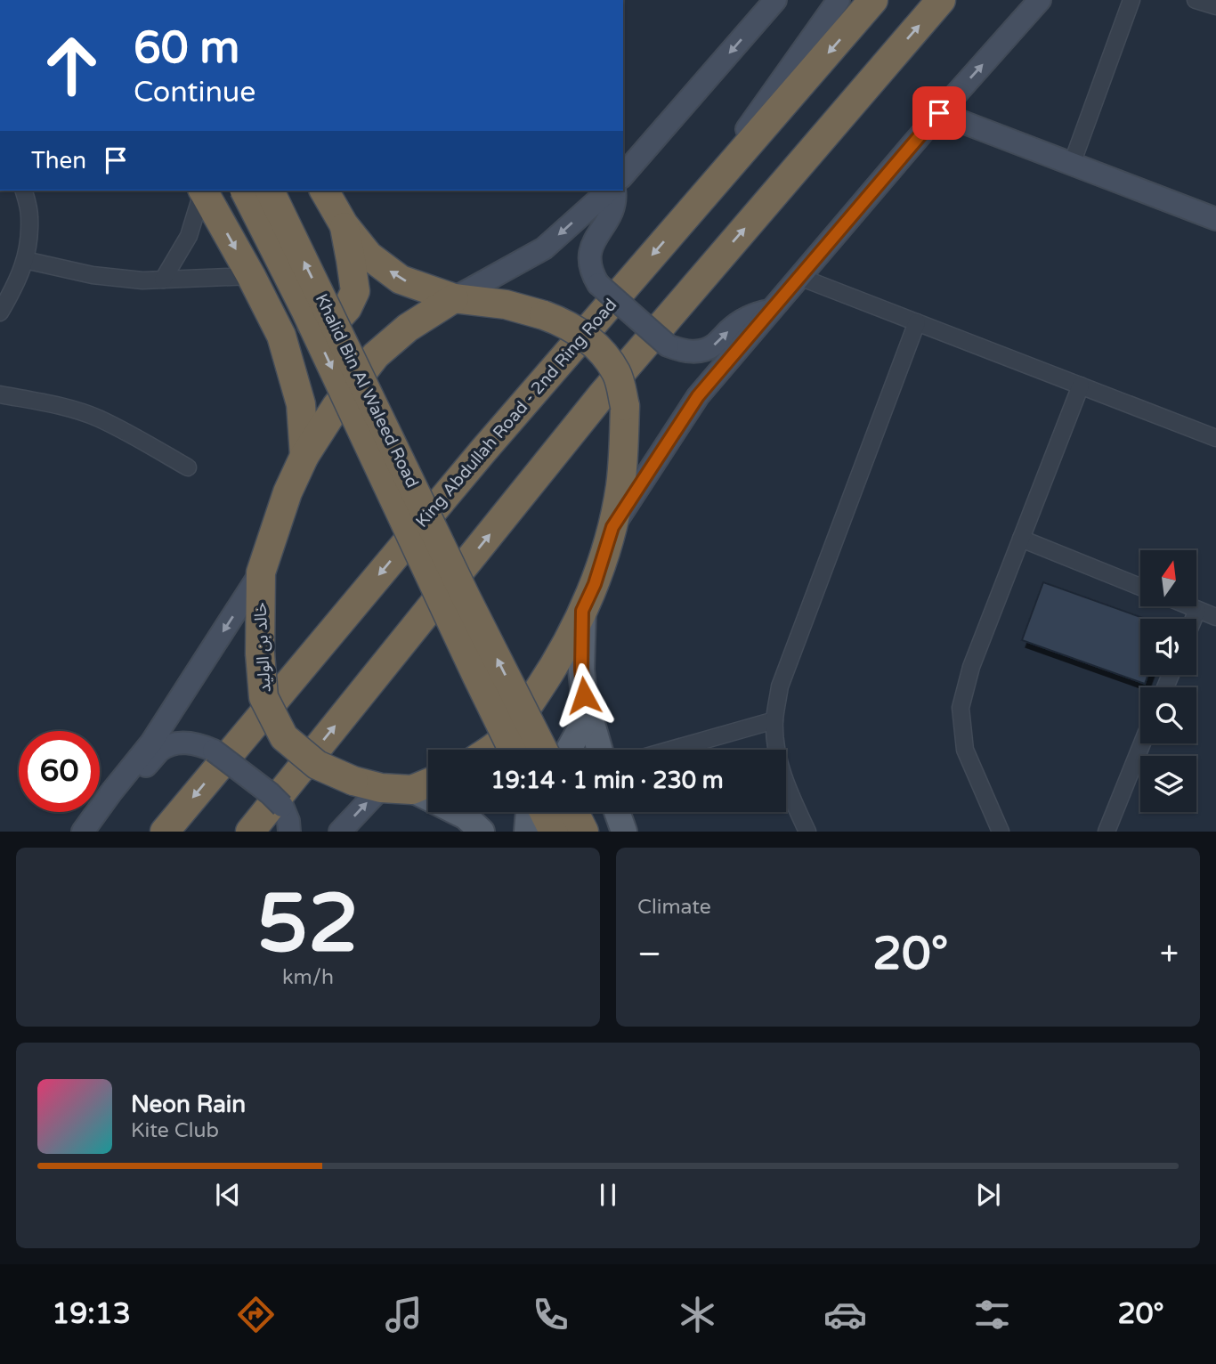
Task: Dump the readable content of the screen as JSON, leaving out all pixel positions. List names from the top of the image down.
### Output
{
  "streets": {
    "highway": ["Khalid Bin Al Waleed Road", "King Abdullah Road - 2nd Ring Road", "خالد بن الوليد"]
  },
  "north": "top",
  "page": {
    "turn": ["60 m", "Continue"],
    "then": "Then",
    "limit": "60",
    "trip": "19:14 · 1 min · 230 m",
    "tile": [
      ["52", "km/h"],
      "Climate"
    ],
    "heat": ["−", "20°", "+"],
    "song": ["Neon Rain", "Kite Club"],
    "tabs": ["19:13", "20°"]
  }
}
